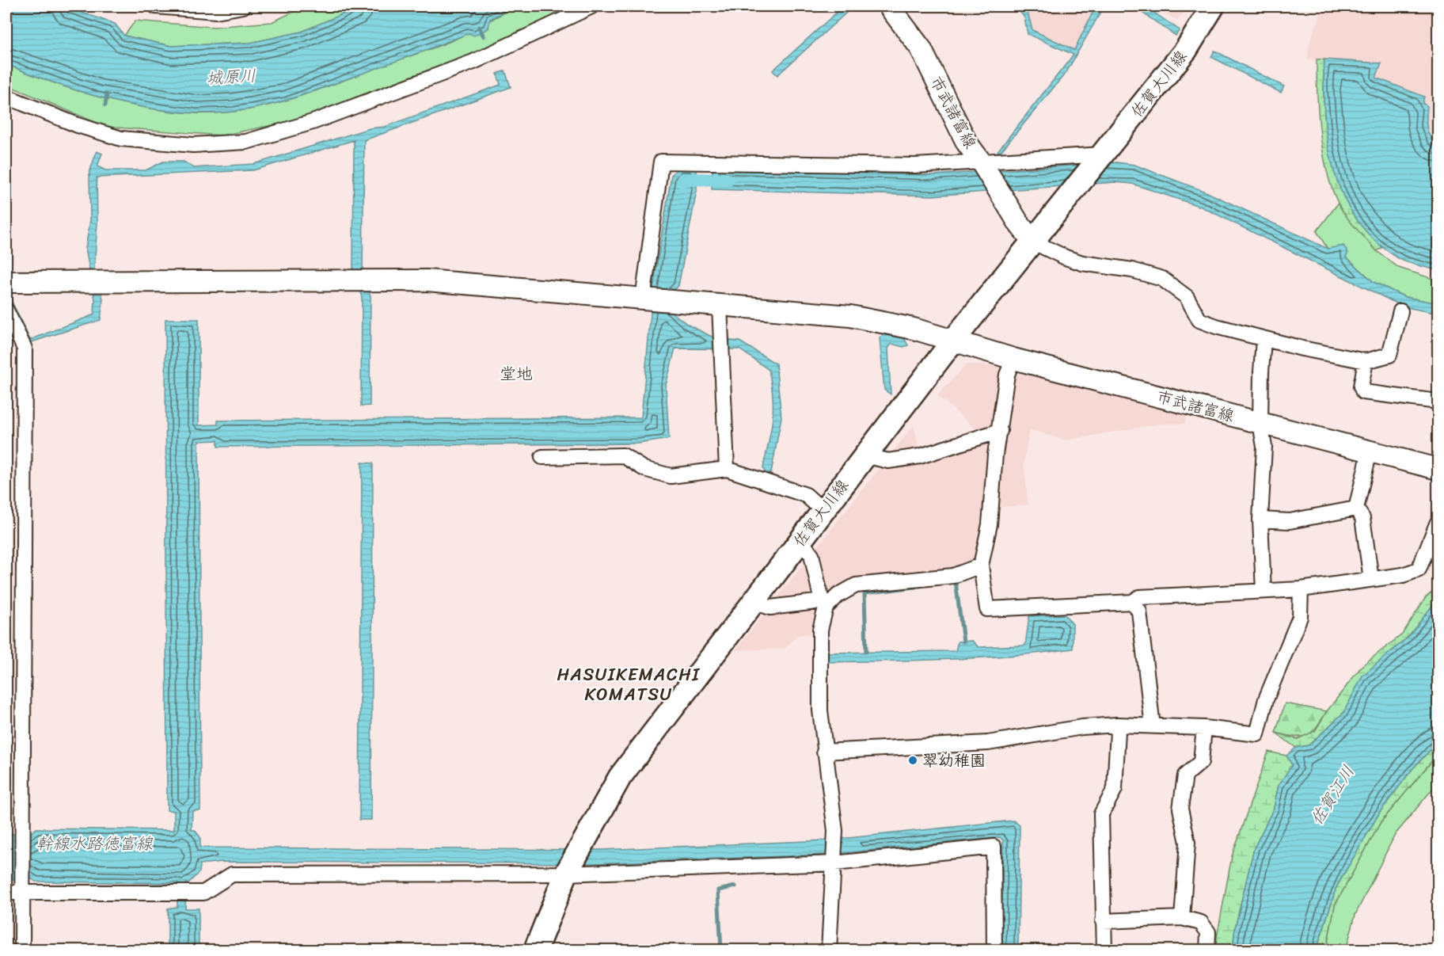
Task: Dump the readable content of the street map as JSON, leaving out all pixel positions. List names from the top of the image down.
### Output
{
  "streets": {
    "main road": ["佐賀大川線"],
    "street": ["市武諸富線"]
  },
  "crossings": [
    ["佐賀大川線", "市武諸富線"]
  ],
  "districts": ["堂地", "HASUIKEMACHI KOMATSU"],
  "water": ["城原川", "佐賀江川", "幹線水路徳富線"],
  "places": ["翠幼稚園"]
}
